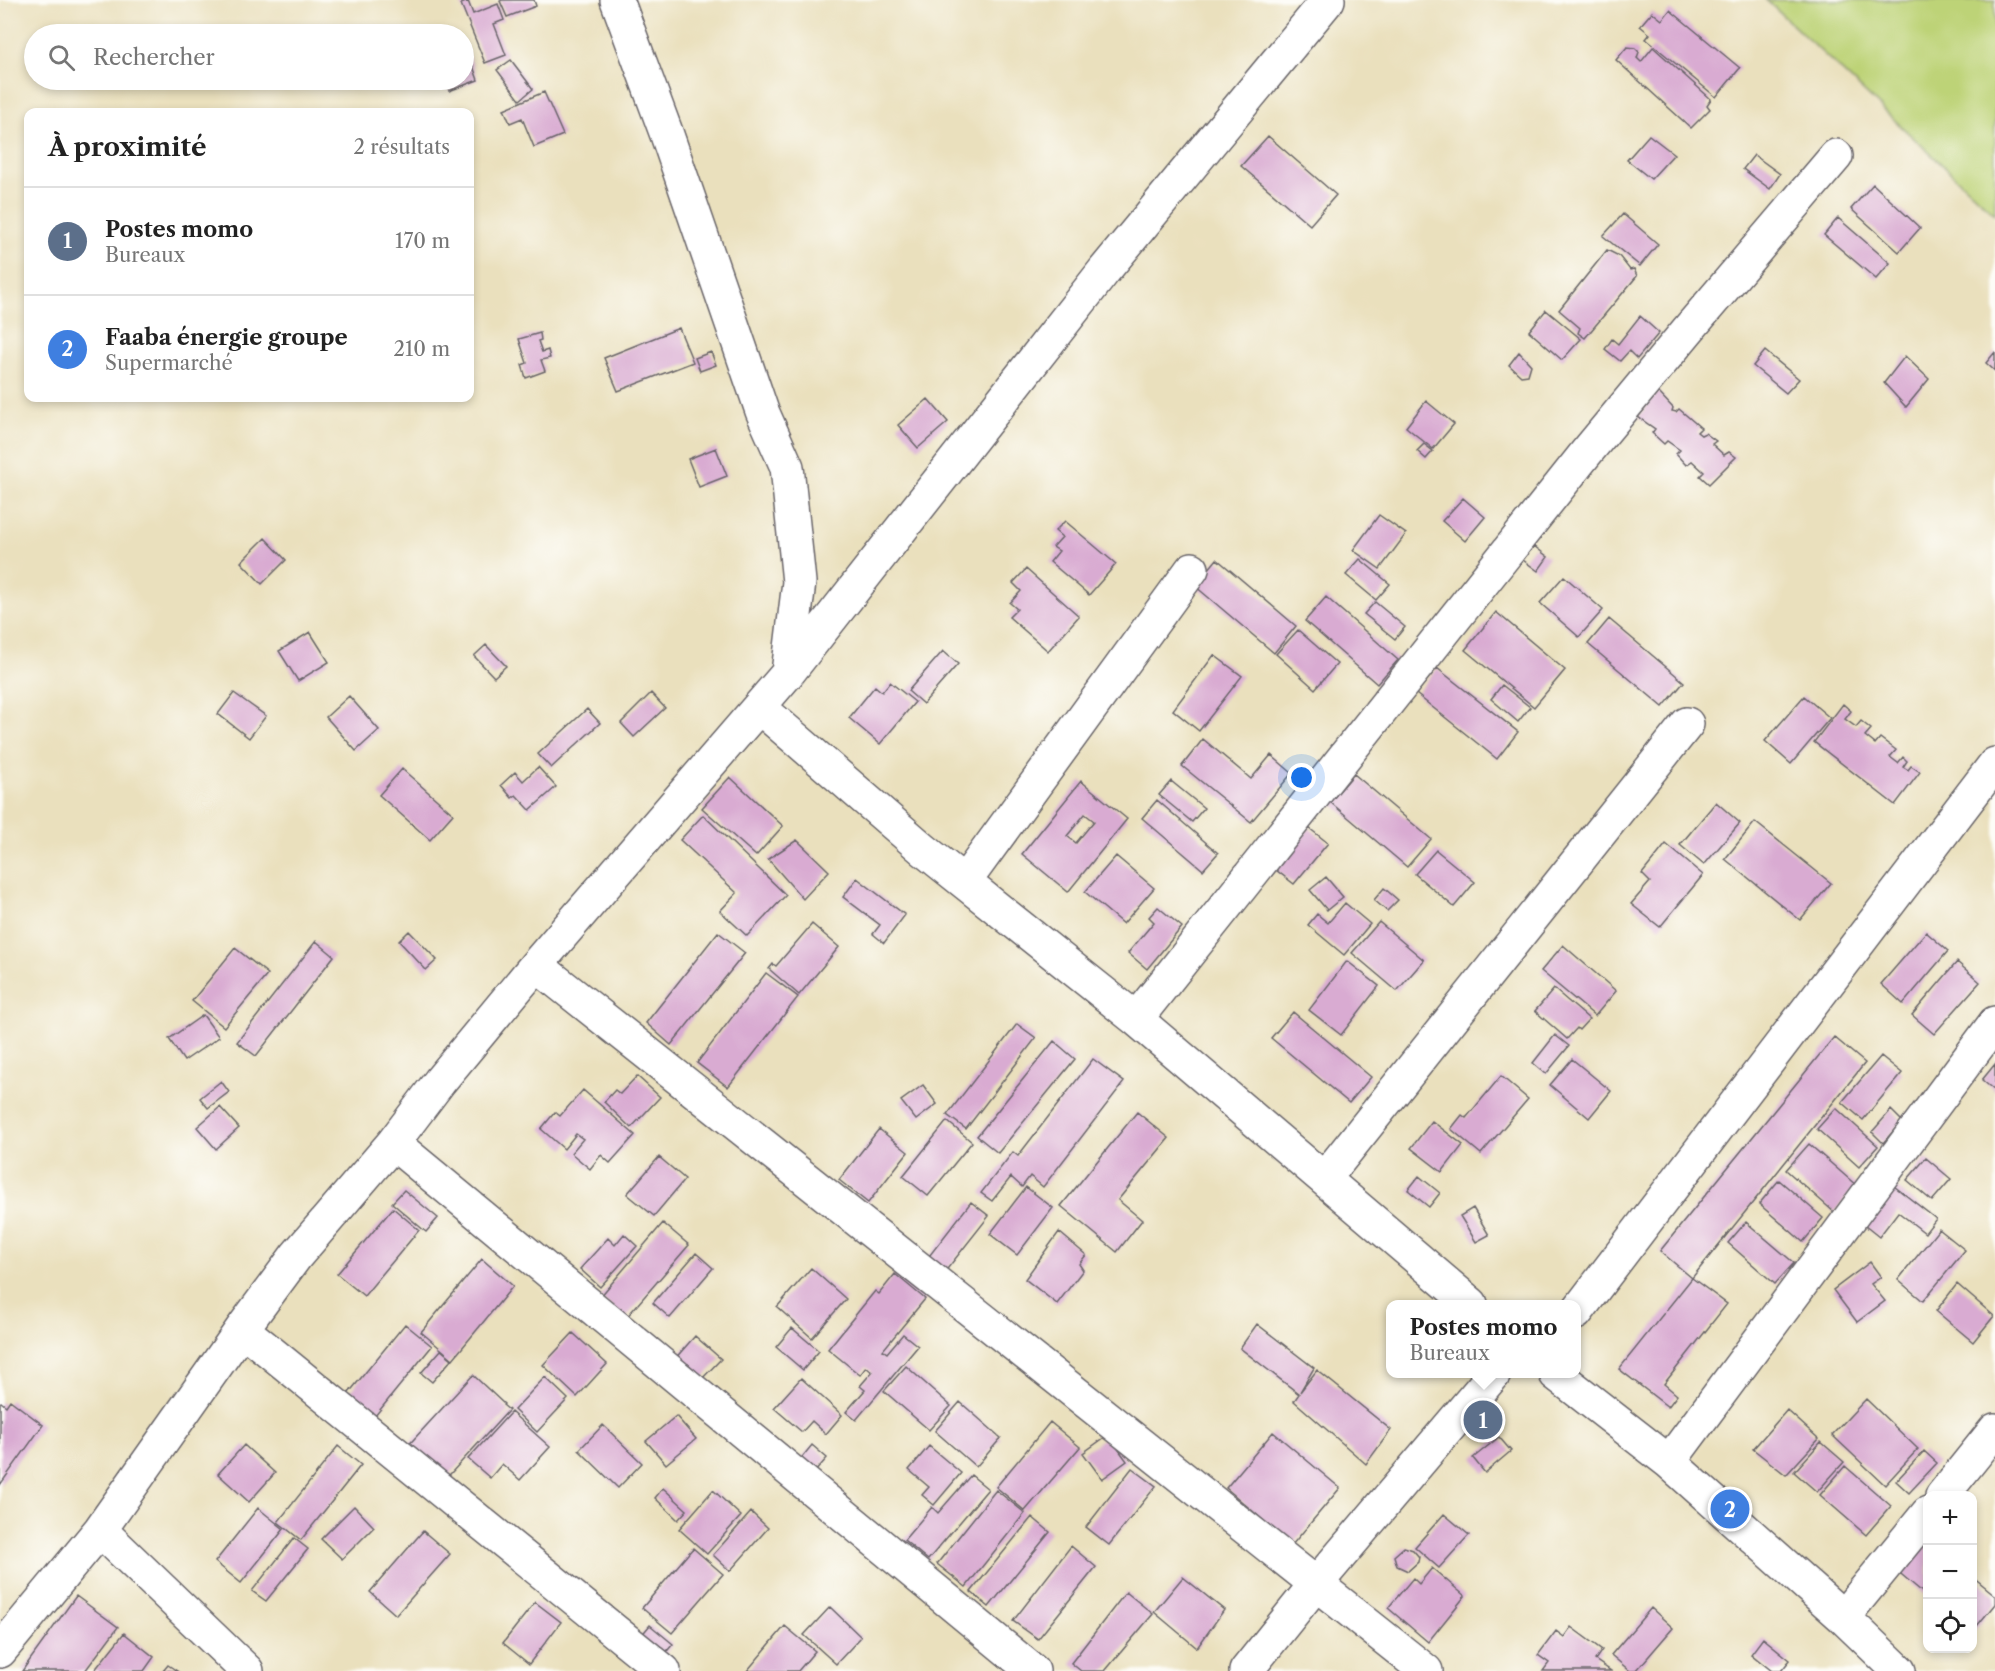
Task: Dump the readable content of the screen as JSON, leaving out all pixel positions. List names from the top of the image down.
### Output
{
  "page": {
    "search": "Rechercher",
    "heading": ["À proximité", "2 résultats"],
    "list": [
      {
        "mark": "1",
        "name": "Postes momo",
        "note": "Bureaux",
        "value": "170 m"
      },
      {
        "mark": "2",
        "name": "Faaba énergie groupe",
        "note": "Supermarché",
        "value": "210 m"
      }
    ],
    "popup": ["Postes momo", "Bureaux"],
    "pins": ["1", "2"],
    "map_buttons": ["+", "−"]
  }
}
